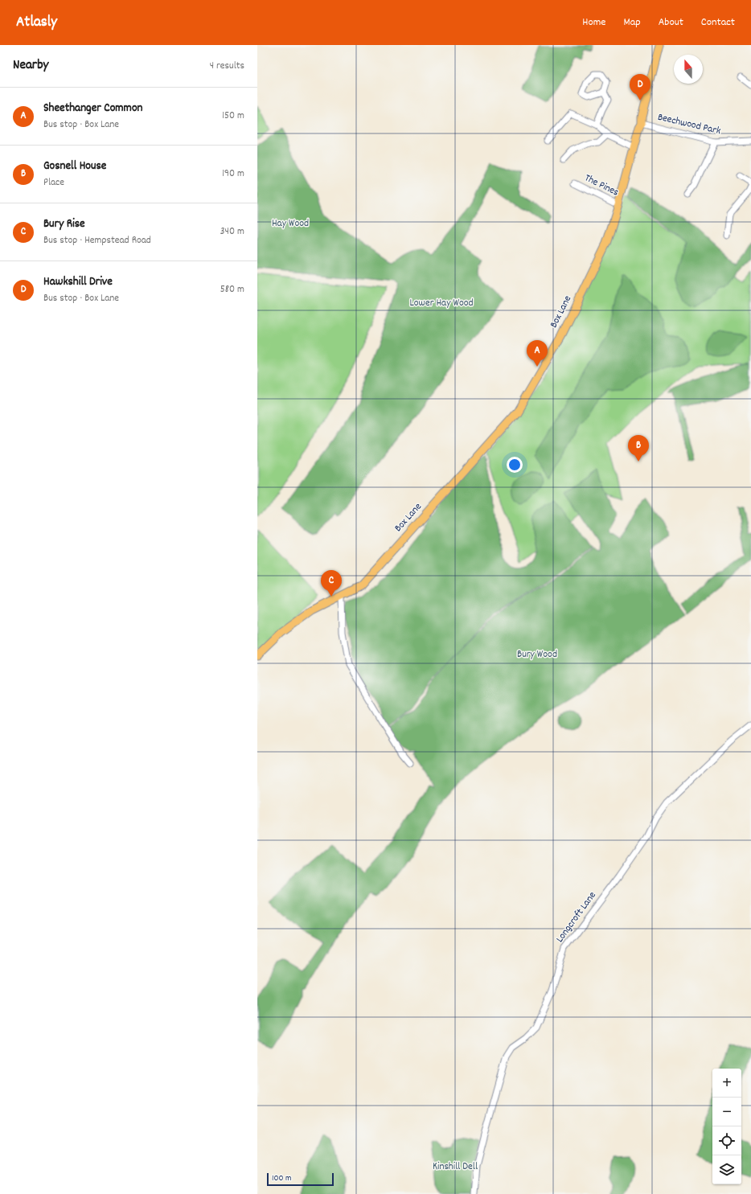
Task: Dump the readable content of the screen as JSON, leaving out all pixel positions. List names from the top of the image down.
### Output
{
  "streets": {
    "main road": ["Box Lane"],
    "street": ["Beechwood Park", "The Pines", "Longcroft Lane"]
  },
  "crossings": [
    ["Beechwood Park", "Box Lane"],
    ["The Pines", "Box Lane"]
  ],
  "parks": [
    "Hay Wood",
    "Lower Hay Wood",
    "Bury Wood",
    "Kinshill Dell"
  ],
  "scale_bar": "100 m",
  "north": "top",
  "page": {
    "header": "Atlasly",
    "nav": [
      "Home",
      "Map",
      "About",
      "Contact"
    ],
    "heading": ["Nearby", "4 results"],
    "pins": [
      "D",
      "A",
      "B",
      "C"
    ],
    "list": [
      {
        "mark": "A",
        "name": "Sheethanger Common",
        "note": "Bus stop · Box Lane",
        "value": "150 m"
      },
      {
        "mark": "B",
        "name": "Gosnell House",
        "note": "Place",
        "value": "190 m"
      },
      {
        "mark": "C",
        "name": "Bury Rise",
        "note": "Bus stop · Hempstead Road",
        "value": "340 m"
      },
      {
        "mark": "D",
        "name": "Hawkshill Drive",
        "note": "Bus stop · Box Lane",
        "value": "580 m"
      }
    ],
    "map_buttons": ["+", "−"],
    "scale": "100 m"
  }
}
